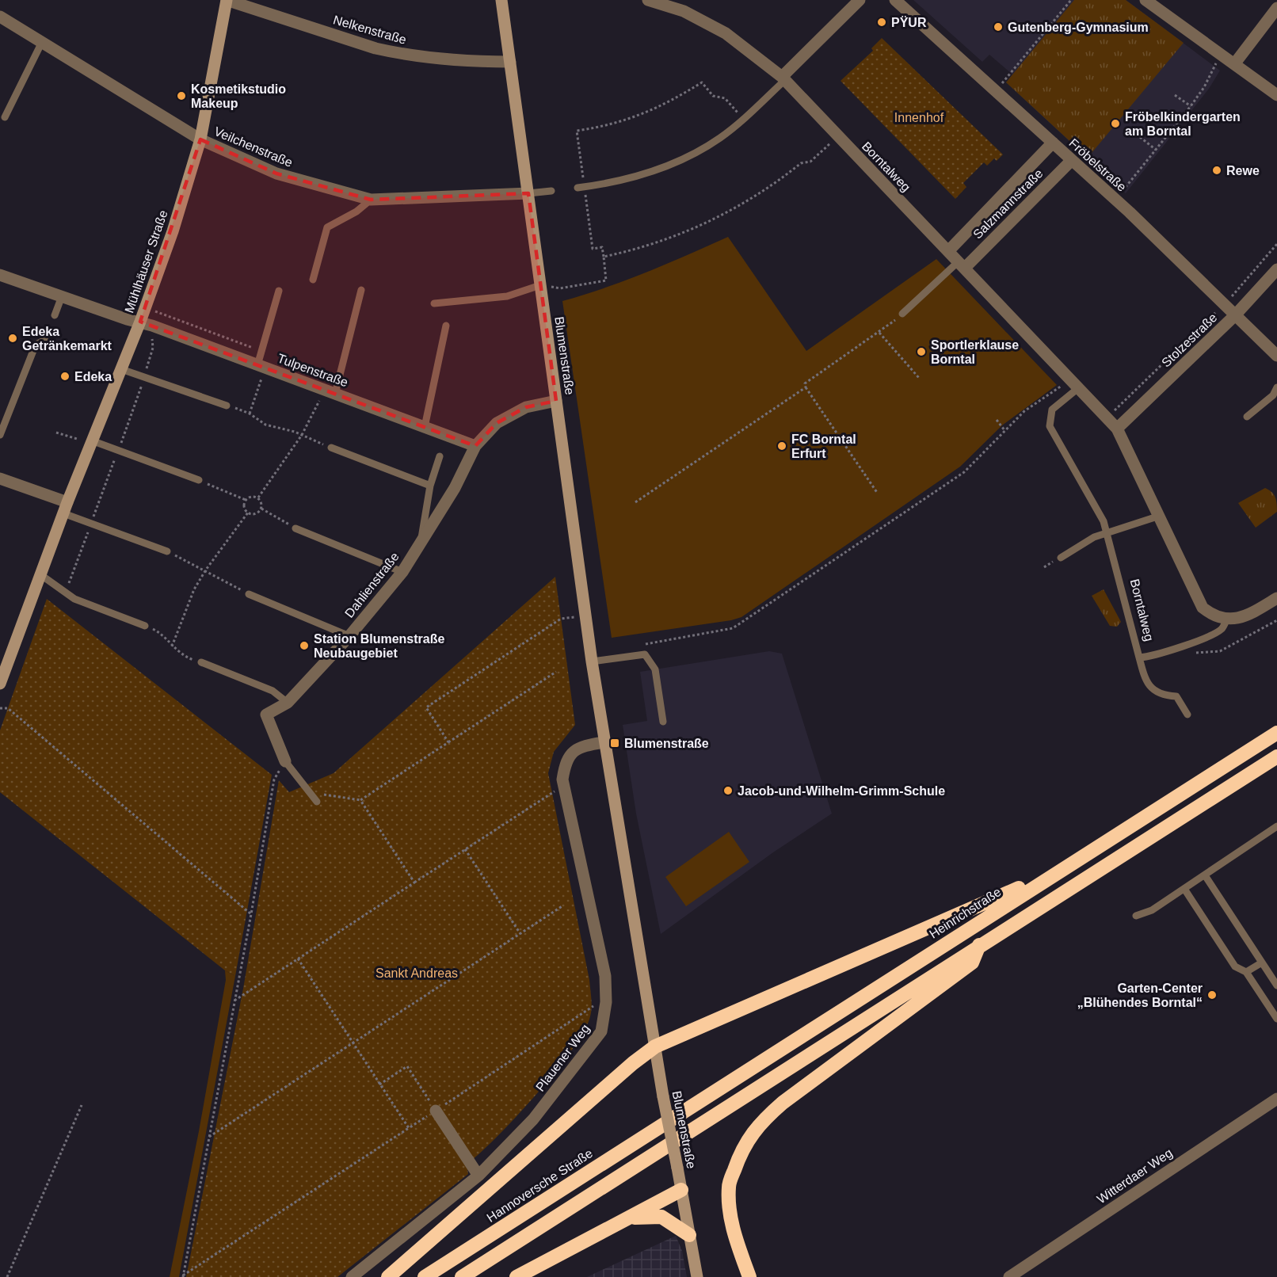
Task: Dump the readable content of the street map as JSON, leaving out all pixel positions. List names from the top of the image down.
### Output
{
  "streets": {
    "highway": ["Heinrichstraße", "Hannoversche Straße"],
    "street": [
      "Nelkenstraße",
      "Veilchenstraße",
      "Fröbelstraße",
      "Borntalweg",
      "Salzmannstraße",
      "Mühlhäuser Straße",
      "Stolzestraße",
      "Blumenstraße",
      "Tulpenstraße",
      "Dahlienstraße",
      "Plauener Weg",
      "Witterdaer Weg"
    ]
  },
  "crossings": [
    ["Nelkenstraße", "Mühlhäuser Straße"],
    ["Nelkenstraße", "Blumenstraße"],
    ["Veilchenstraße", "Mühlhäuser Straße"],
    ["Veilchenstraße", "Blumenstraße"],
    ["Fröbelstraße", "Salzmannstraße"],
    ["Fröbelstraße", "Stolzestraße"],
    ["Borntalweg", "Salzmannstraße"],
    ["Borntalweg", "Stolzestraße"],
    ["Mühlhäuser Straße", "Tulpenstraße"],
    ["Blumenstraße", "Dahlienstraße"],
    ["Blumenstraße", "Plauener Weg"],
    ["Tulpenstraße", "Dahlienstraße"],
    ["Heinrichstraße", "Hannoversche Straße"]
  ],
  "parks": ["Innenhof", "Sankt Andreas"],
  "places": {
    "other": [
      "PŸUR",
      "Gutenberg-Gymnasium",
      "Kosmetikstudio Makeup",
      "Fröbelkindergarten am Borntal",
      "Rewe",
      "Edeka Getränkemarkt",
      "Sportlerklause Borntal",
      "Edeka",
      "FC Borntal Erfurt",
      "Station Blumenstraße Neubaugebiet",
      "Jacob-und-Wilhelm-Grimm-Schule",
      "Garten-Center „Blühendes Borntal“"
    ],
    "transit": ["Blumenstraße"]
  }
}
